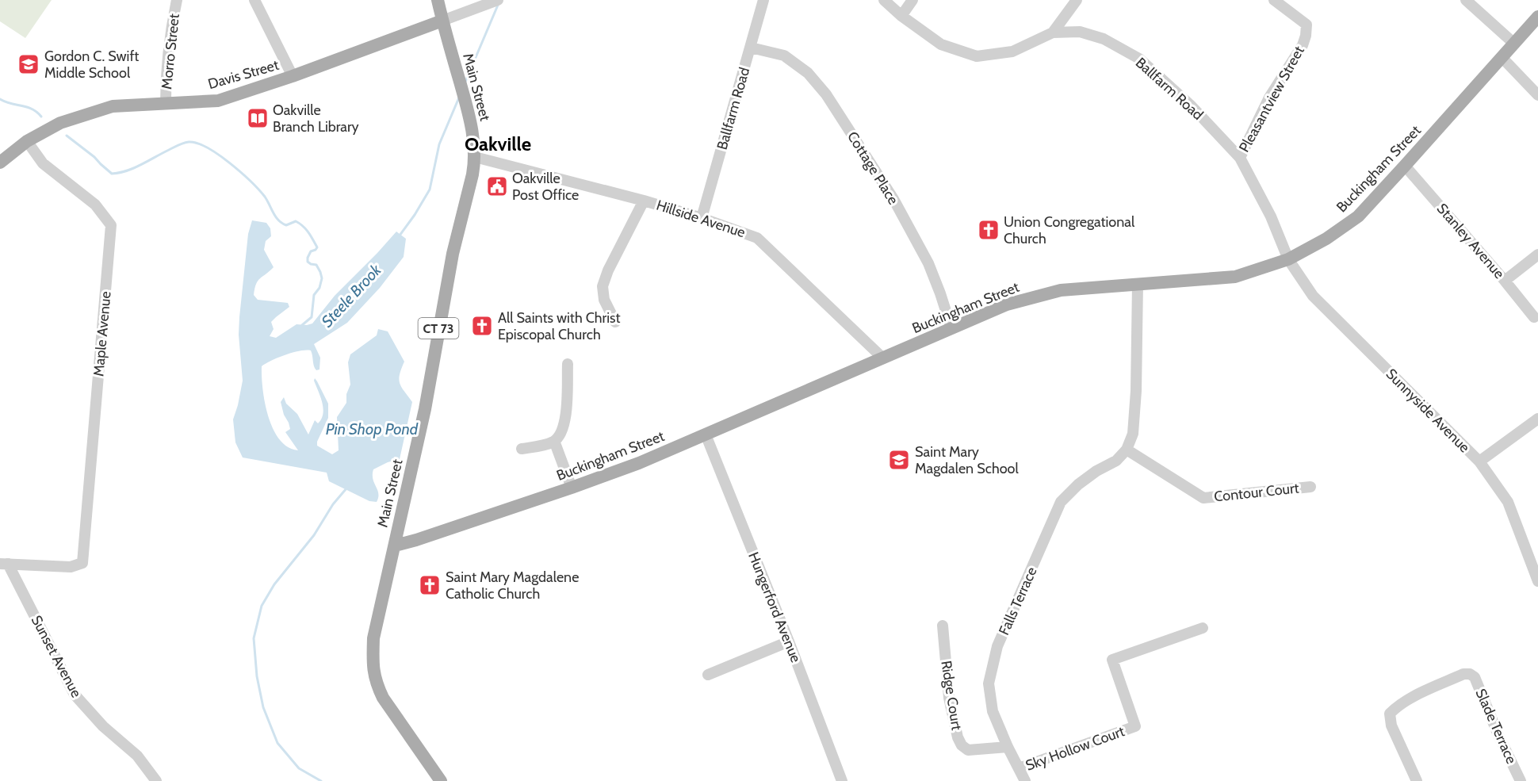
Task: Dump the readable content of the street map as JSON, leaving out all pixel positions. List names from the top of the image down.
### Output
{
  "streets": {
    "main road": [
      "Davis Street",
      "Main Street",
      "Buckingham Street",
      "CT 73"
    ],
    "street": [
      "Morro Street",
      "Ballfarm Road",
      "Pleasantview Street",
      "Cottage Place",
      "Hillside Avenue",
      "Stanley Avenue",
      "Maple Avenue",
      "Sunnyside Avenue",
      "Contour Court",
      "Falls Terrace",
      "Hungerford Avenue",
      "Sunset Avenue",
      "Ridge Court",
      "Slade Terrace",
      "Sky Hollow Court"
    ]
  },
  "crossings": [
    ["Morro Street", "Davis Street"],
    ["Davis Street", "Main Street"],
    ["Davis Street", "Maple Avenue"],
    ["Main Street", "Buckingham Street"],
    ["Main Street", "Hillside Avenue"],
    ["Ballfarm Road", "Pleasantview Street"],
    ["Ballfarm Road", "Cottage Place"],
    ["Ballfarm Road", "Buckingham Street"],
    ["Ballfarm Road", "Hillside Avenue"],
    ["Ballfarm Road", "Sunnyside Avenue"],
    ["Cottage Place", "Buckingham Street"],
    ["Buckingham Street", "Hillside Avenue"],
    ["Buckingham Street", "Stanley Avenue"],
    ["Buckingham Street", "Sunnyside Avenue"],
    ["Buckingham Street", "Hungerford Avenue"],
    ["Maple Avenue", "Sunset Avenue"],
    ["Contour Court", "Falls Terrace"],
    ["Falls Terrace", "Ridge Court"],
    ["Falls Terrace", "Sky Hollow Court"]
  ],
  "districts": ["Oakville"],
  "water": ["Steele Brook", "Pin Shop Pond"],
  "places": {
    "school or university": ["Gordon C. Swift Middle School", "Saint Mary Magdalen School"],
    "library": ["Oakville Branch Library"],
    "public building": ["Oakville Post Office"],
    "church": ["Union Congregational Church", "All Saints with Christ Episcopal Church", "Saint Mary Magdalene Catholic Church"]
  }
}
